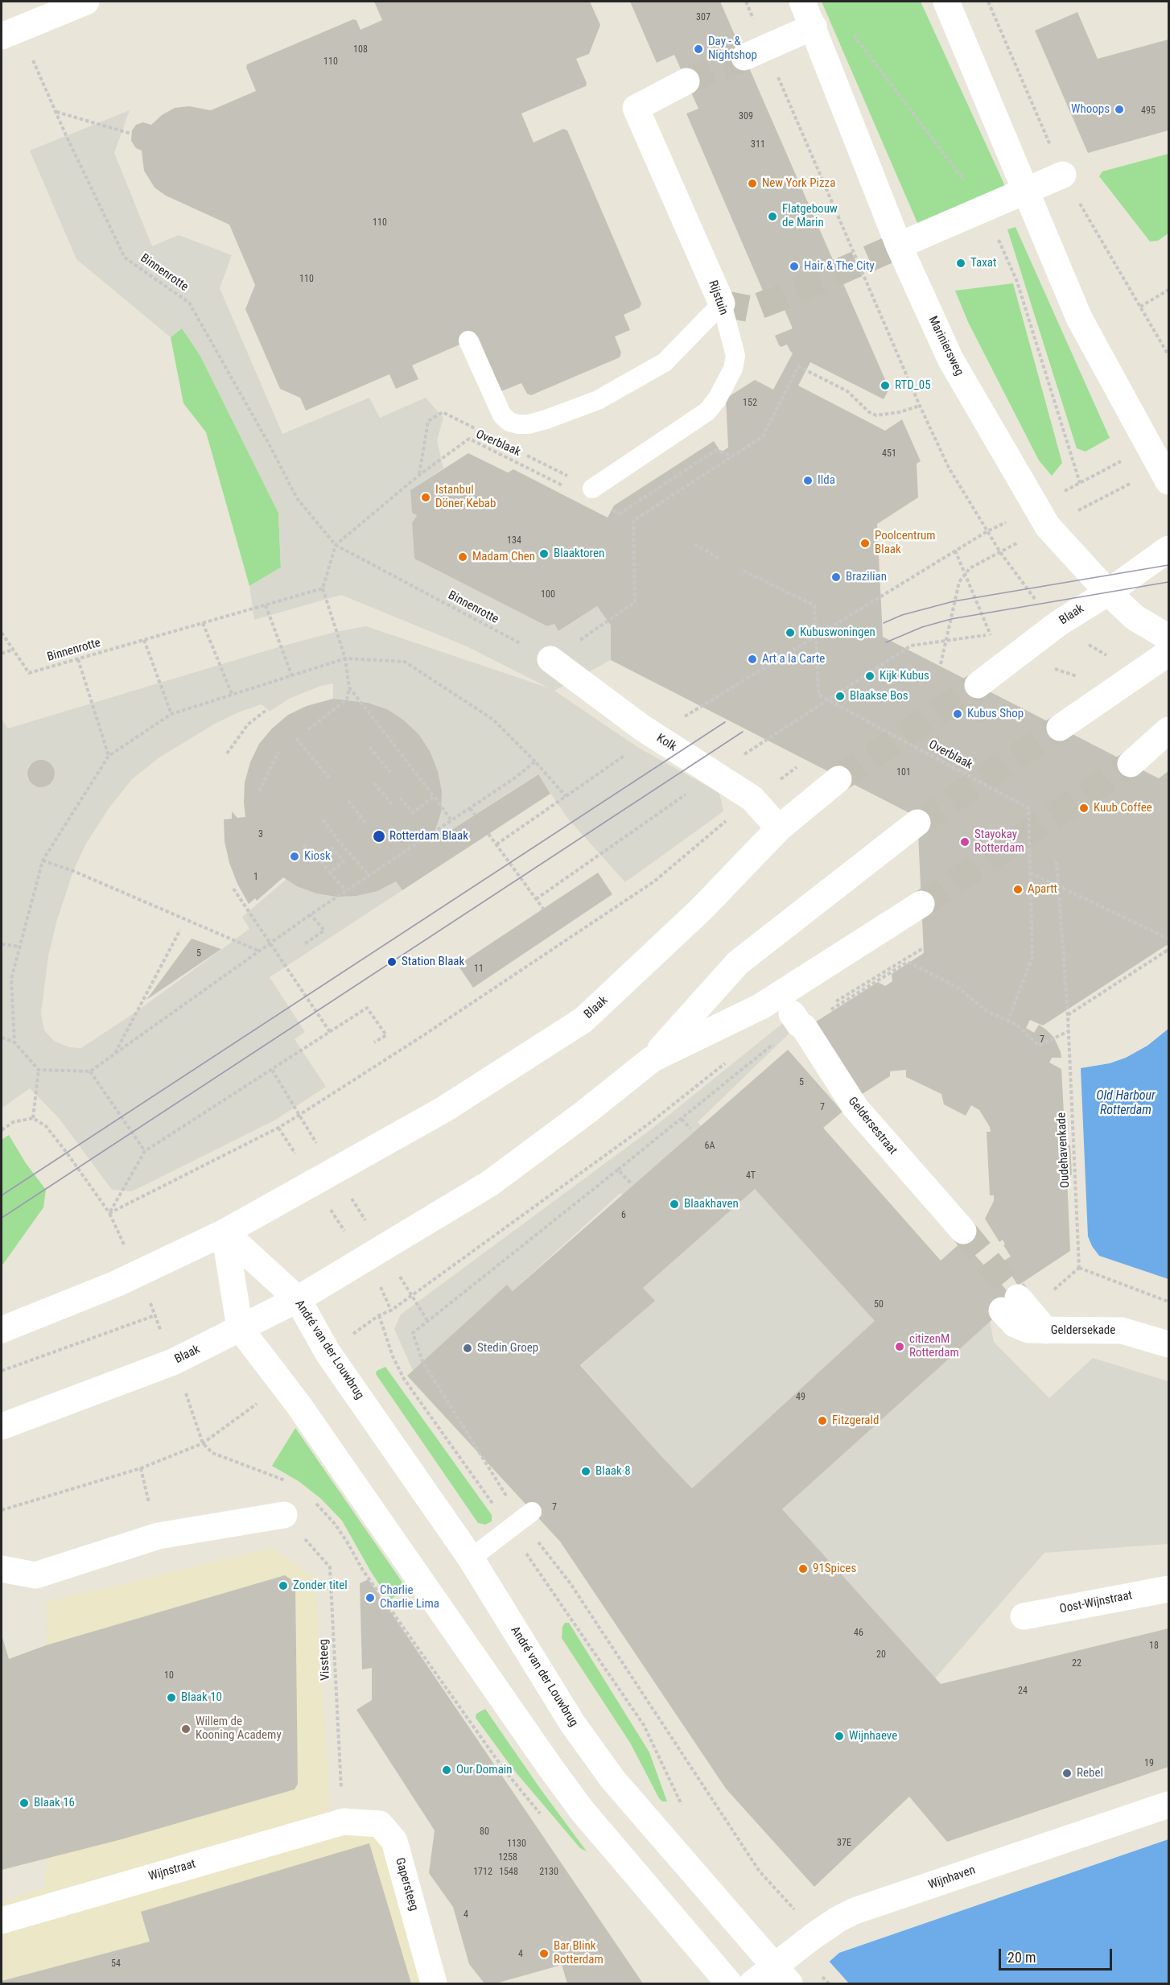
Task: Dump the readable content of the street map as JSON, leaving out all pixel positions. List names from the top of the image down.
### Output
{
  "streets": {
    "main road": [
      "Rijstuin",
      "Mariniersweg",
      "Blaak",
      "Kolk",
      "Geldersestraat",
      "Geldersekade",
      "André van der Louwbrug",
      "Oost-Wijnstraat",
      "Wijnstraat",
      "Wijnhaven",
      "Gapersteeg"
    ],
    "path": [
      "Binnenrotte",
      "Overblaak",
      "Oudehavenkade",
      "Vissteeg"
    ]
  },
  "crossings": [
    ["Binnenrotte", "Overblaak"],
    ["Binnenrotte", "Kolk"],
    ["Mariniersweg", "Blaak"],
    ["Blaak", "Kolk"],
    ["Blaak", "André van der Louwbrug"],
    ["Vissteeg", "Wijnstraat"],
    ["Vissteeg", "Gapersteeg"],
    ["Wijnstraat", "Gapersteeg"]
  ],
  "water": ["Old Harbour Rotterdam"],
  "places": [
    "Day - & Nightshop",
    "Whoops",
    "New York Pizza",
    "Flatgebouw de Marin",
    "Taxat",
    "Hair & The City",
    "RTD_05",
    "Ilda",
    "Istanbul Döner Kebab",
    "Poolcentrum Blaak",
    "Blaaktoren",
    "Madam Chen",
    "Brazilian",
    "Kubuswoningen",
    "Art a la Carte",
    "Kijk Kubus",
    "Blaakse Bos",
    "Kubus Shop",
    "Kuub Coffee",
    "Rotterdam Blaak",
    "Stayokay Rotterdam",
    "Kiosk",
    "Apartt",
    "Station Blaak",
    "Blaakhaven",
    "citizenM Rotterdam",
    "Stedin Groep",
    "Fitzgerald",
    "Blaak 8",
    "91Spices",
    "Zonder titel",
    "Charlie Charlie Lima",
    "Blaak 10",
    "Willem de Kooning Academy",
    "Wijnhaeve",
    "Our Domain",
    "Rebel",
    "Blaak 16",
    "Bar Blink Rotterdam"
  ],
  "house_numbers": [
    "307",
    "108",
    "110",
    "495",
    "309",
    "311",
    "110",
    "110",
    "152",
    "451",
    "134",
    "100",
    "101",
    "3",
    "1",
    "5",
    "11",
    "7",
    "5",
    "7",
    "6A",
    "4T",
    "6",
    "50",
    "49",
    "7",
    "46",
    "18",
    "20",
    "22",
    "10",
    "24",
    "19",
    "80",
    "37E",
    "1130",
    "1258",
    "1712",
    "1548",
    "2130",
    "4",
    "4",
    "54"
  ],
  "scale_bar": "20 m"
}
